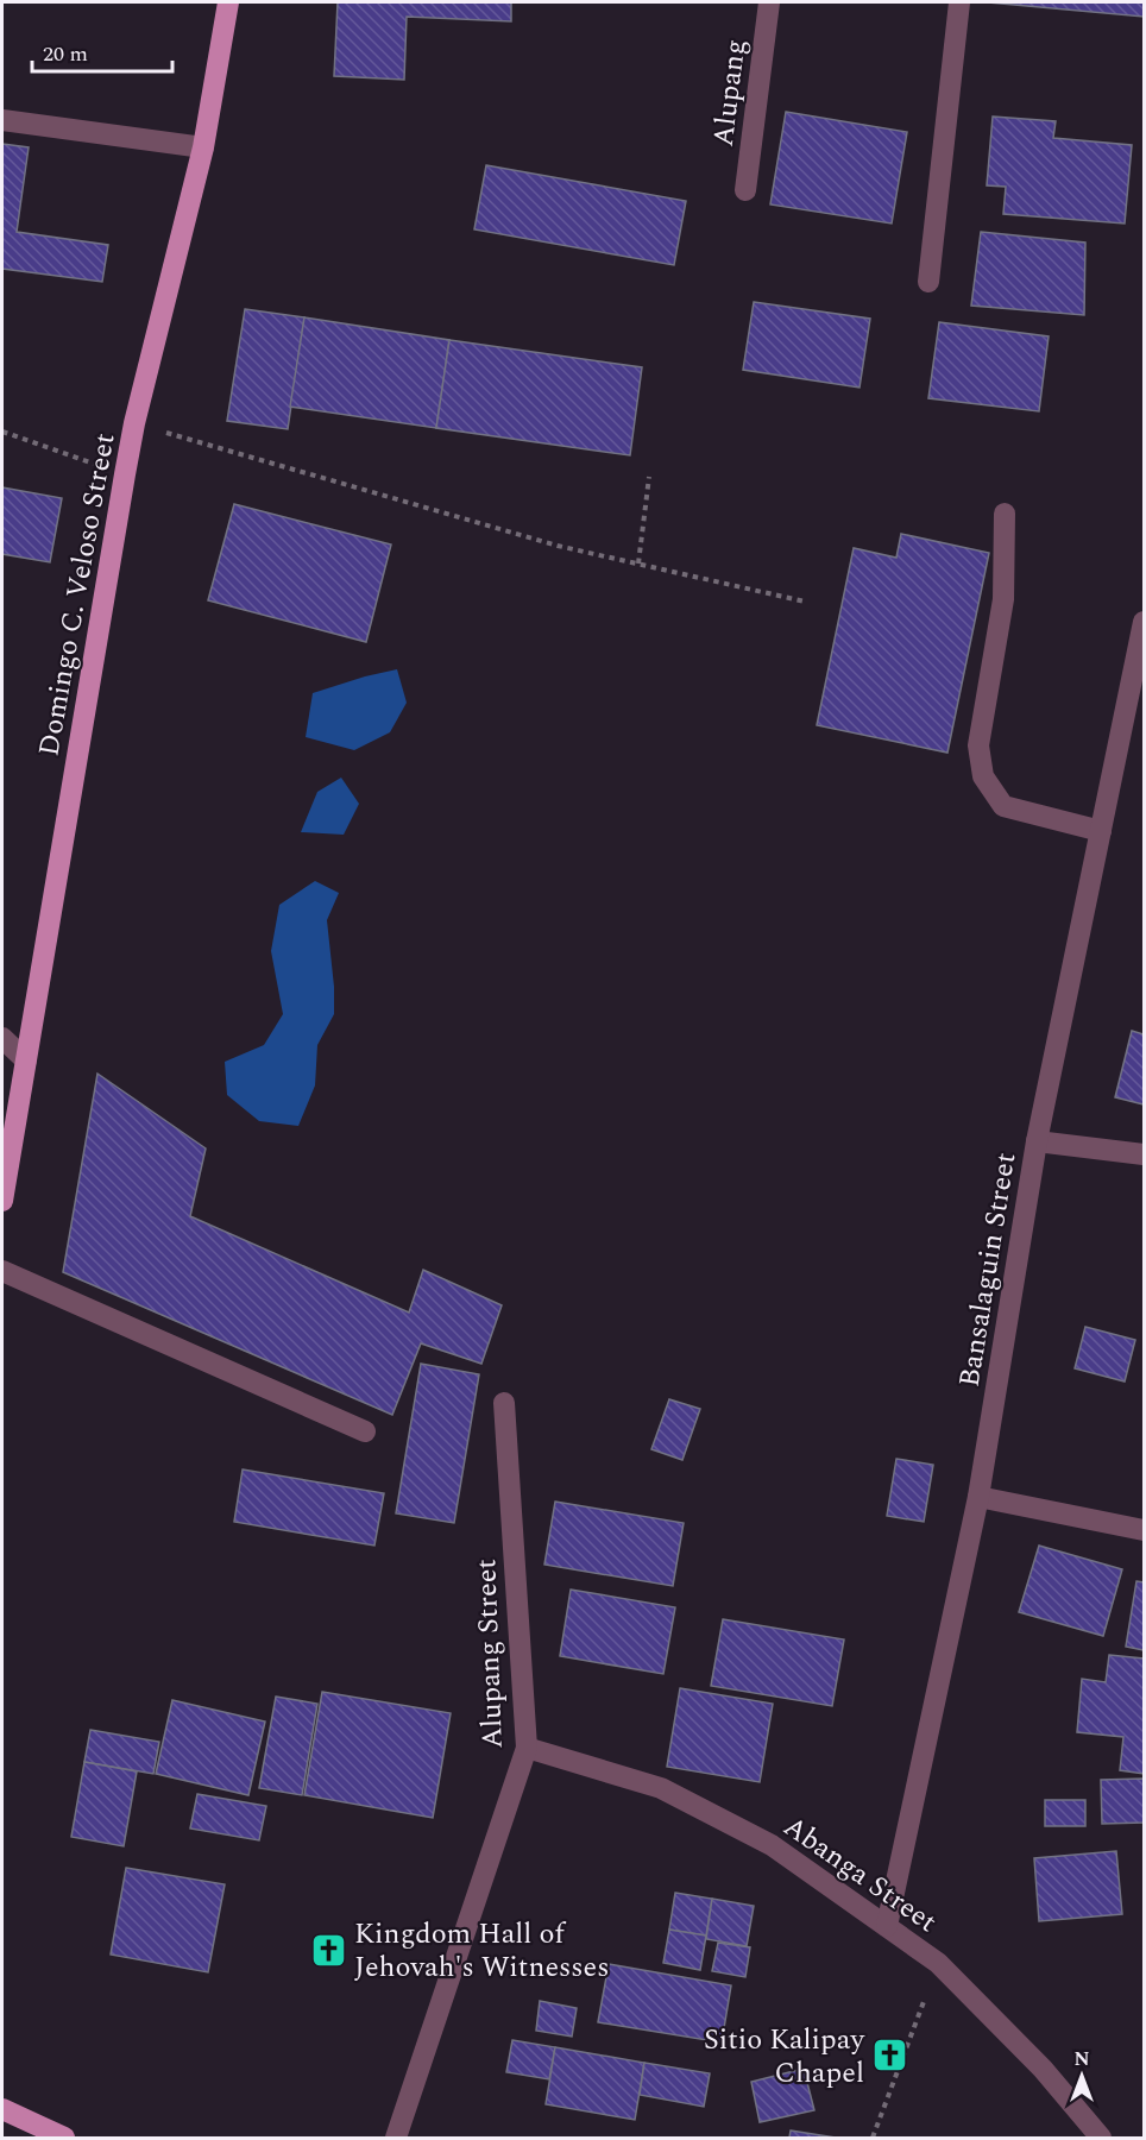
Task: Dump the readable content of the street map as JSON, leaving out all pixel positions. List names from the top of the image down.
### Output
{
  "streets": {
    "main road": ["Domingo C. Veloso Street"],
    "street": [
      "Alupang",
      "Bansalaguin Street",
      "Alupang Street",
      "Abanga Street"
    ]
  },
  "crossings": [
    ["Bansalaguin Street", "Abanga Street"],
    ["Alupang Street", "Abanga Street"]
  ],
  "places": {
    "church": ["Kingdom Hall of Jehovah's Witnesses", "Sitio Kalipay Chapel"]
  },
  "scale_bar": "20 m",
  "north": "top"
}
